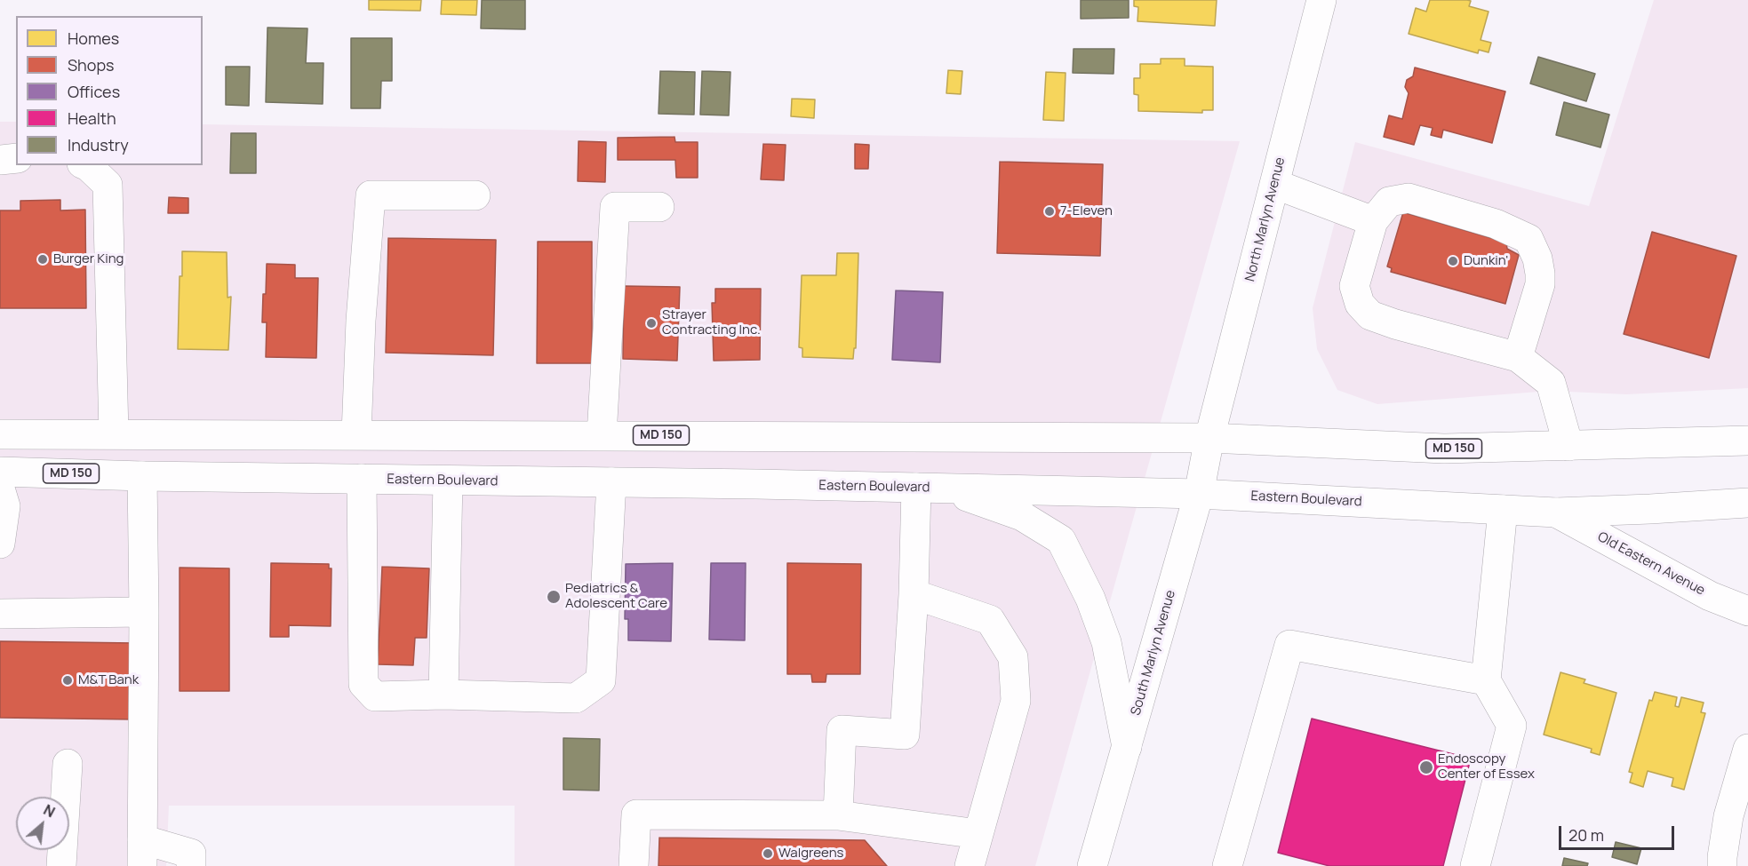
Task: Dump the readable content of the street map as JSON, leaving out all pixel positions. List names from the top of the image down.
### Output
{
  "streets": {
    "main road": [
      "North Marlyn Avenue",
      "MD 150",
      "Eastern Boulevard",
      "Old Eastern Avenue",
      "South Marlyn Avenue"
    ]
  },
  "crossings": [
    ["North Marlyn Avenue", "MD 150"],
    ["North Marlyn Avenue", "South Marlyn Avenue"],
    ["MD 150", "South Marlyn Avenue"],
    ["Eastern Boulevard", "Old Eastern Avenue"],
    ["Eastern Boulevard", "South Marlyn Avenue"]
  ],
  "places": [
    "7-Eleven",
    "Burger King",
    "Dunkin'",
    "Strayer Contracting Inc.",
    "Pediatrics & Adolescent Care",
    "M&T Bank",
    "Endoscopy Center of Essex",
    "Walgreens"
  ],
  "legend": [
    "Homes",
    "Shops",
    "Offices",
    "Health",
    "Industry"
  ],
  "scale_bar": "20 m",
  "north": "top right"
}
